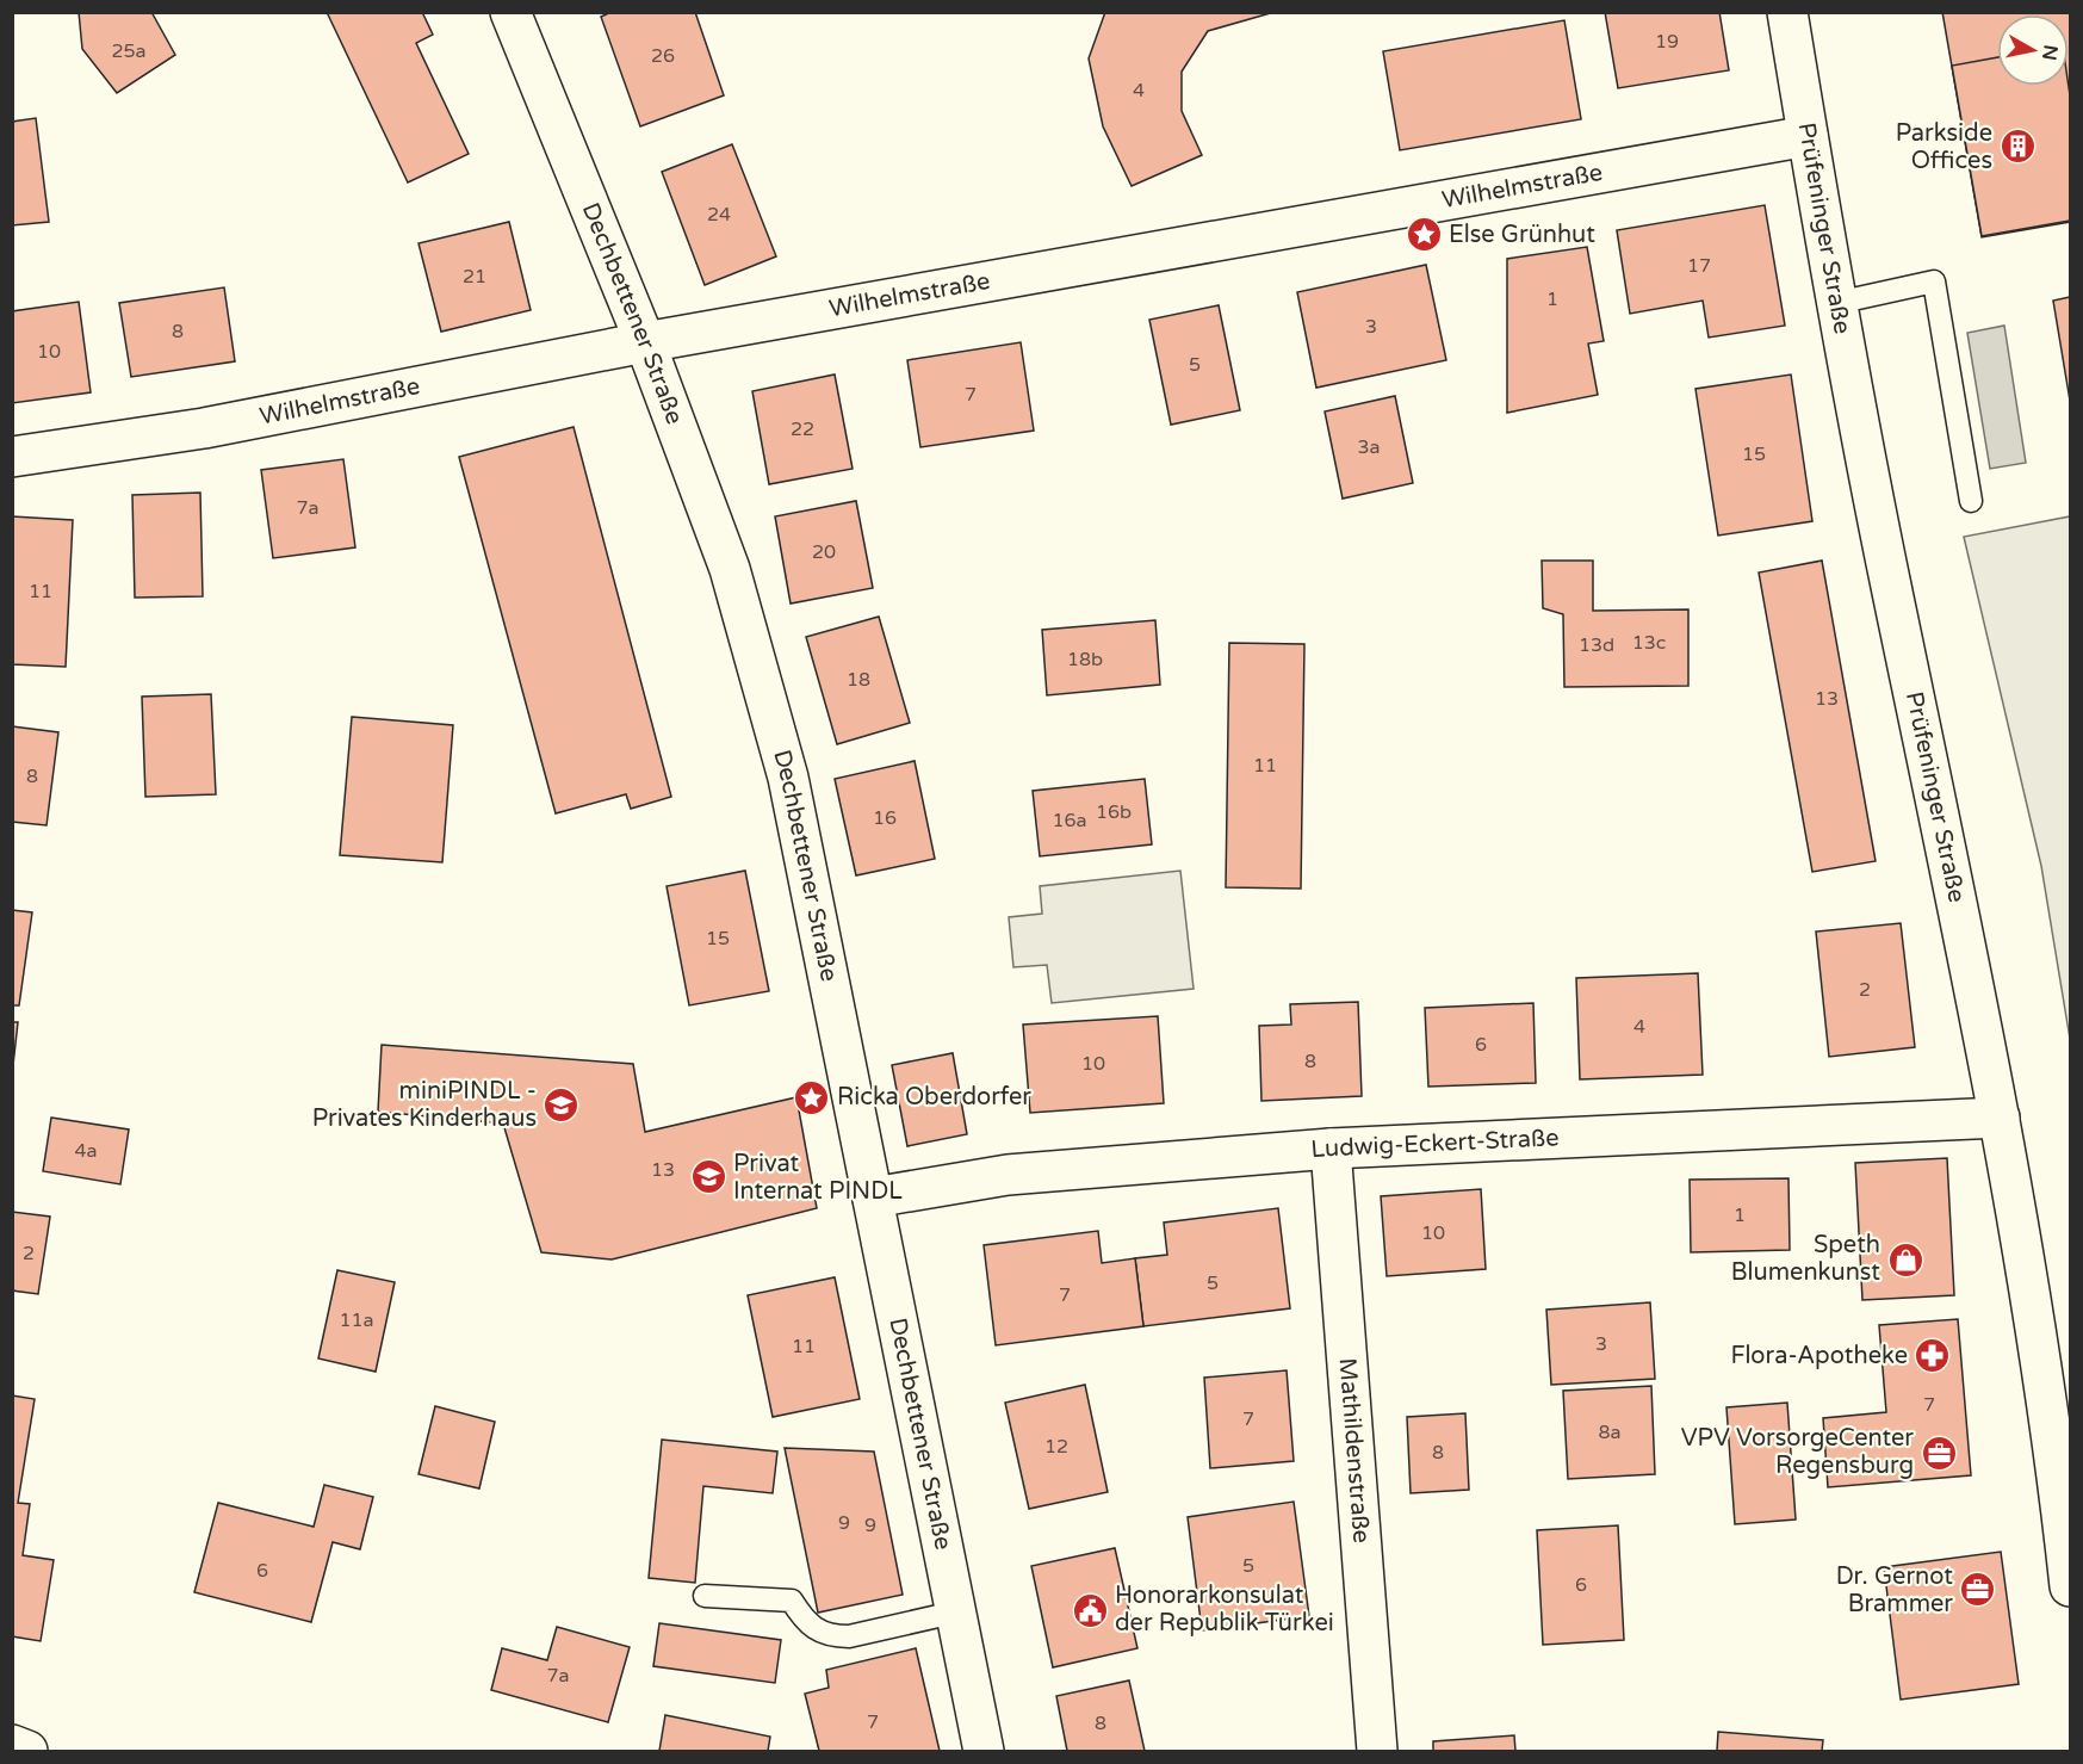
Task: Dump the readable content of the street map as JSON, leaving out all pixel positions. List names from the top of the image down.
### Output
{
  "streets": {
    "street": [
      "Wilhelmstraße",
      "Prüfeninger Straße",
      "Dechbettener Straße",
      "Ludwig-Eckert-Straße",
      "Mathildenstraße"
    ]
  },
  "crossings": [
    ["Wilhelmstraße", "Prüfeninger Straße"],
    ["Wilhelmstraße", "Dechbettener Straße"],
    ["Prüfeninger Straße", "Ludwig-Eckert-Straße"],
    ["Dechbettener Straße", "Ludwig-Eckert-Straße"],
    ["Ludwig-Eckert-Straße", "Mathildenstraße"]
  ],
  "places": {
    "building": ["Parkside Offices"],
    "place": ["Else Grünhut", "Ricka Oberdorfer"],
    "school or university": ["miniPINDL - Privates Kinderhaus", "Privat Internat PINDL"],
    "shop": ["Speth Blumenkunst"],
    "pharmacy": ["Flora-Apotheke"],
    "office": ["VPV VorsorgeCenter Regensburg", "Dr. Gernot Brammer"],
    "public building": ["Honorarkonsulat der Republik Türkei"]
  },
  "house_numbers": [
    "19",
    "25a",
    "26",
    "4",
    "24",
    "17",
    "21",
    "1",
    "3",
    "8",
    "10",
    "5",
    "7",
    "22",
    "3a",
    "15",
    "7a",
    "20",
    "11",
    "13c",
    "13d",
    "18b",
    "18",
    "13",
    "11",
    "8",
    "16b",
    "16",
    "16a",
    "15",
    "2",
    "4",
    "6",
    "8",
    "10",
    "4a",
    "13",
    "1",
    "10",
    "2",
    "5",
    "7",
    "11a",
    "3",
    "11",
    "7",
    "7",
    "8a",
    "12",
    "8",
    "9",
    "9",
    "5",
    "6",
    "6",
    "7a",
    "7",
    "8"
  ],
  "north": "right"
}
